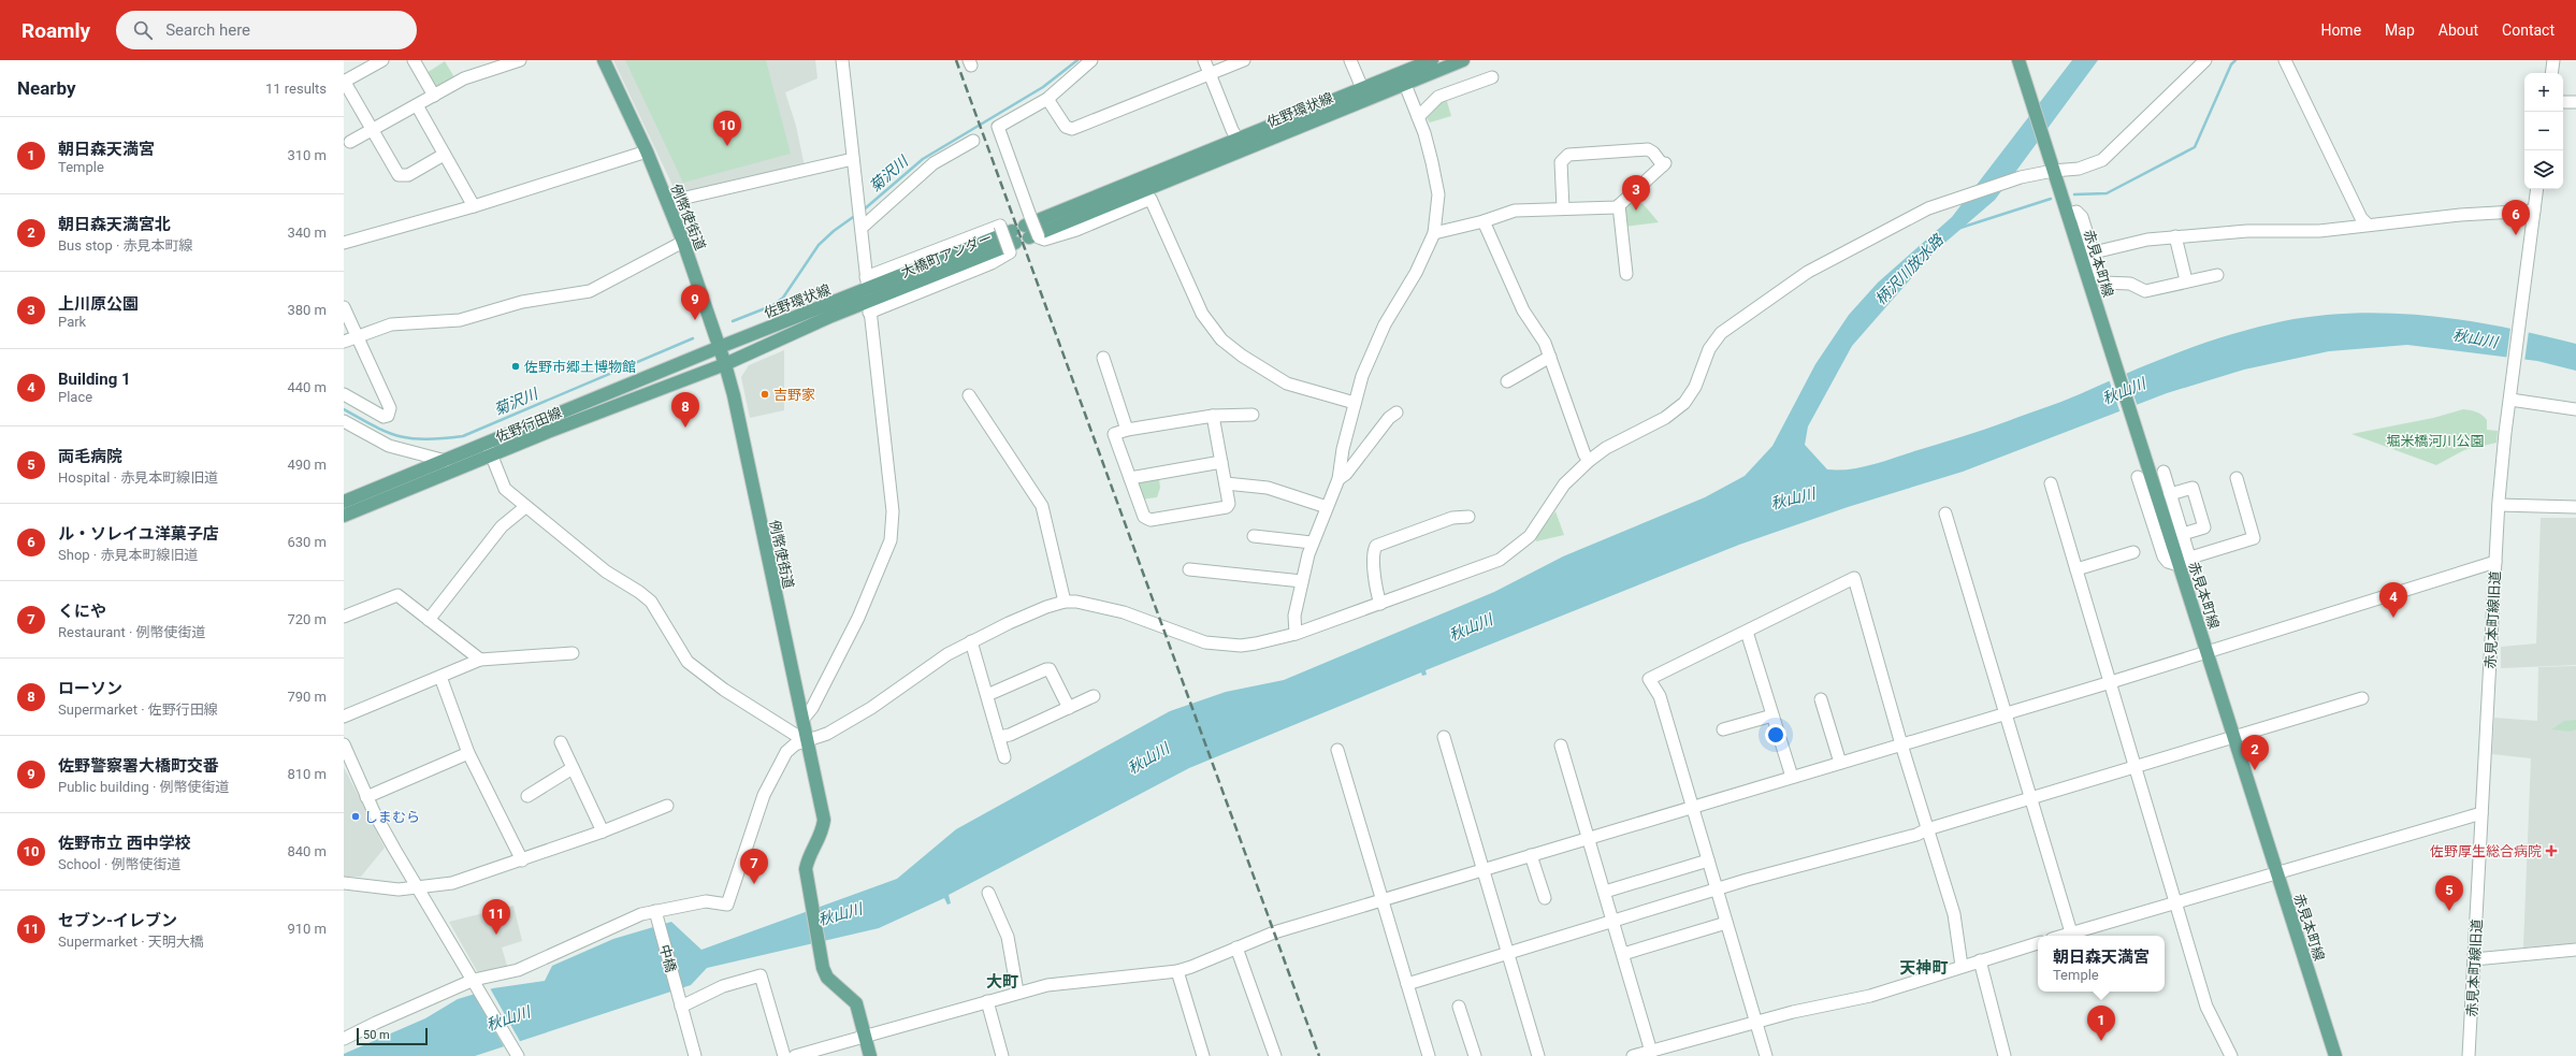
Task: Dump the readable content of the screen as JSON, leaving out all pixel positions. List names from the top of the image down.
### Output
{
  "streets": {
    "main road": [
      "佐野環状線",
      "例幣使街道",
      "大橋町アンダー",
      "赤見本町線",
      "佐野行田線"
    ],
    "street": ["赤見本町線旧道", "中橋"]
  },
  "crossings": [
    ["佐野環状線", "例幣使街道"],
    ["佐野環状線", "大橋町アンダー"],
    ["佐野環状線", "佐野行田線"],
    ["例幣使街道", "佐野行田線"]
  ],
  "districts": ["天神町", "大町"],
  "water": ["菊沢川", "柄沢川放水路", "秋山川"],
  "parks": ["堀米橋河川公園"],
  "places": {
    "other": ["佐野市郷土博物館", "吉野家", "しまむら"],
    "health": ["佐野厚生総合病院"]
  },
  "scale_bar": "50 m",
  "page": {
    "header": "Roamly",
    "search": "Search here",
    "nav": [
      "Home",
      "Map",
      "About",
      "Contact"
    ],
    "heading": ["Nearby", "11 results"],
    "map_buttons": ["+", "−"],
    "pins": [
      "10",
      "3",
      "6",
      "9",
      "8",
      "4",
      "2",
      "7",
      "5",
      "11",
      "1"
    ],
    "list": [
      {
        "mark": "1",
        "name": "朝日森天満宮",
        "note": "Temple",
        "value": "310 m"
      },
      {
        "mark": "2",
        "name": "朝日森天満宮北",
        "note": "Bus stop · 赤見本町線",
        "value": "340 m"
      },
      {
        "mark": "3",
        "name": "上川原公園",
        "note": "Park",
        "value": "380 m"
      },
      {
        "mark": "4",
        "name": "Building 1",
        "note": "Place",
        "value": "440 m"
      },
      {
        "mark": "5",
        "name": "両毛病院",
        "note": "Hospital · 赤見本町線旧道",
        "value": "490 m"
      },
      {
        "mark": "6",
        "name": "ル・ソレイユ洋菓子店",
        "note": "Shop · 赤見本町線旧道",
        "value": "630 m"
      },
      {
        "mark": "7",
        "name": "くにや",
        "note": "Restaurant · 例幣使街道",
        "value": "720 m"
      },
      {
        "mark": "8",
        "name": "ローソン",
        "note": "Supermarket · 佐野行田線",
        "value": "790 m"
      },
      {
        "mark": "9",
        "name": "佐野警察署大橋町交番",
        "note": "Public building · 例幣使街道",
        "value": "810 m"
      },
      {
        "mark": "10",
        "name": "佐野市立 西中学校",
        "note": "School · 例幣使街道",
        "value": "840 m"
      },
      {
        "mark": "11",
        "name": "セブン-イレブン",
        "note": "Supermarket · 天明大橋",
        "value": "910 m"
      }
    ],
    "popup": ["朝日森天満宮", "Temple"],
    "scale": "50 m"
  }
}
